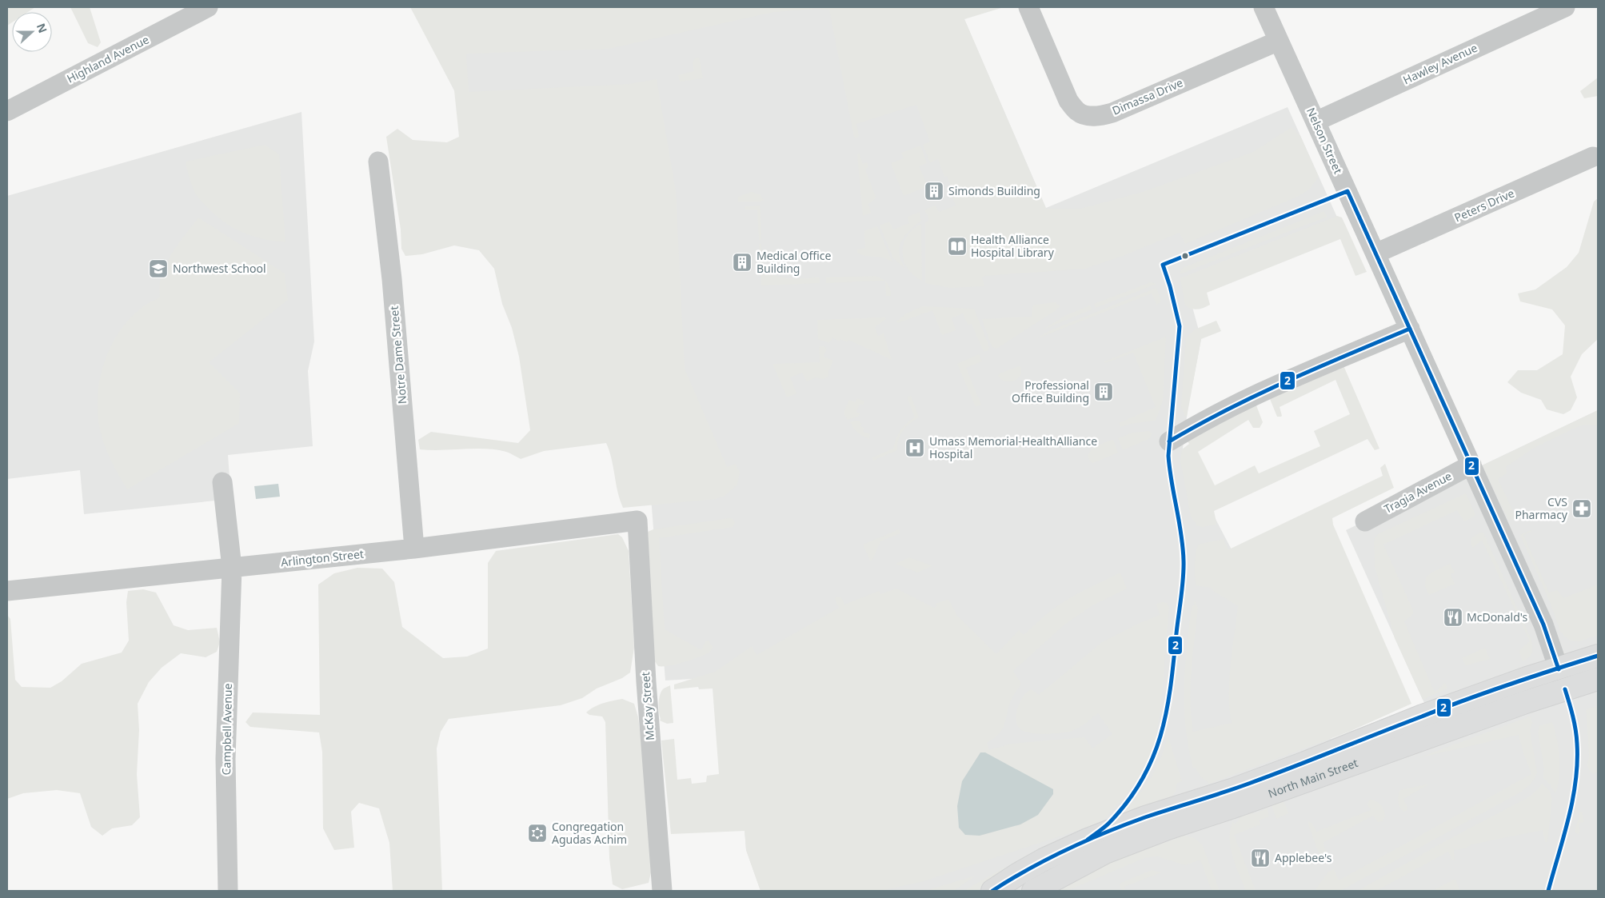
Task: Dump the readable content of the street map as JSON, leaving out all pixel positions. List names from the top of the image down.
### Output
{
  "streets": {
    "main road": ["North Main Street"],
    "street": [
      "Highland Avenue",
      "Hawley Avenue",
      "Dimassa Drive",
      "Nelson Street",
      "Peters Drive",
      "Notre Dame Street",
      "Tragia Avenue",
      "Arlington Street",
      "McKay Street",
      "Campbell Avenue"
    ]
  },
  "crossings": [
    ["Hawley Avenue", "Nelson Street"],
    ["Dimassa Drive", "Nelson Street"],
    ["Nelson Street", "Peters Drive"],
    ["Nelson Street", "Tragia Avenue"],
    ["Nelson Street", "North Main Street"],
    ["Notre Dame Street", "Arlington Street"],
    ["Arlington Street", "McKay Street"],
    ["Arlington Street", "Campbell Avenue"]
  ],
  "places": {
    "building": ["Simonds Building", "Medical Office Building", "Professional Office Building"],
    "library": ["Health Alliance Hospital Library"],
    "school or university": ["Northwest School"],
    "hospital": ["Umass Memorial-HealthAlliance Hospital"],
    "pharmacy": ["CVS Pharmacy"],
    "restaurant": ["McDonald's", "Applebee's"],
    "synagogue": ["Congregation Agudas Achim"]
  },
  "lines": ["transit line 2"],
  "north": "right"
}
